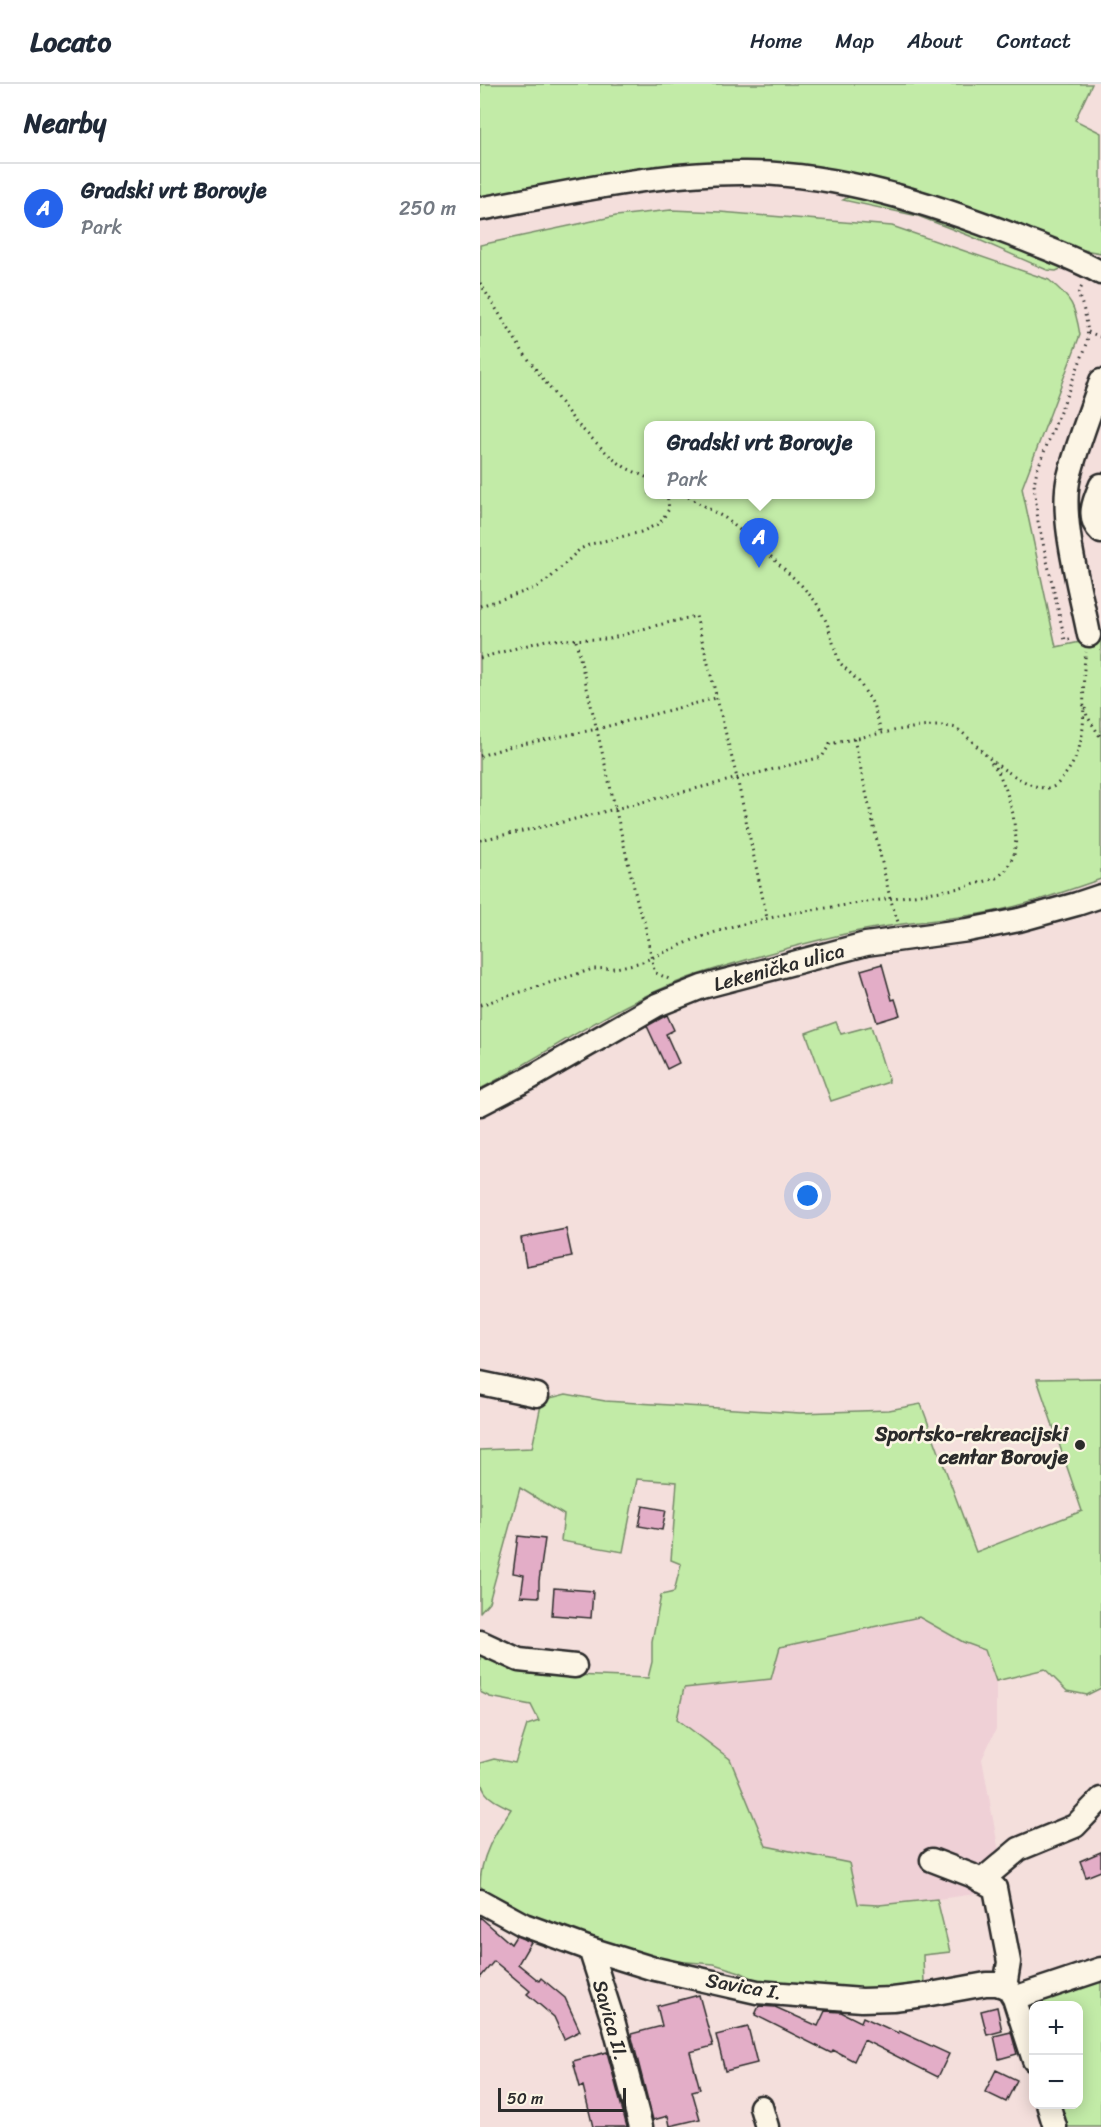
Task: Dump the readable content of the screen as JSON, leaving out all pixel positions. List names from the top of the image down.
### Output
{
  "streets": {
    "street": ["Lekenička ulica", "Savica I.", "Savica II."]
  },
  "crossings": [
    ["Savica I.", "Savica II."]
  ],
  "places": ["Sportsko-rekreacijski centar Borovje"],
  "scale_bar": "50 m",
  "page": {
    "header": "Locato",
    "nav": [
      "Home",
      "Map",
      "About",
      "Contact"
    ],
    "heading": "Nearby",
    "list": [
      {
        "mark": "A",
        "name": "Gradski vrt Borovje",
        "note": "Park",
        "value": "250 m"
      }
    ],
    "popup": ["Gradski vrt Borovje", "Park"],
    "pins": "A",
    "map_buttons": ["+", "−"],
    "scale": "50 m"
  }
}
